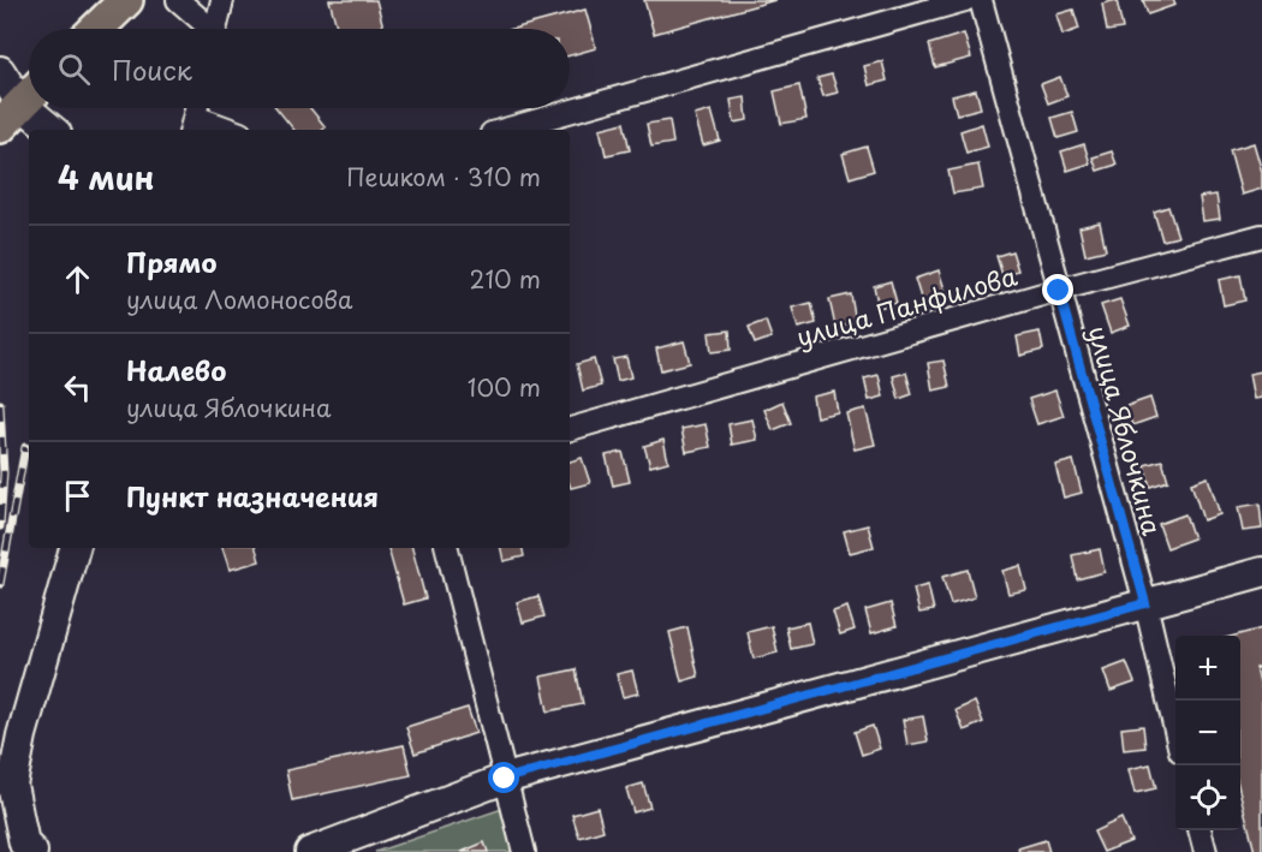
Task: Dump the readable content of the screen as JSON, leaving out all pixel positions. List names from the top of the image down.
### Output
{
  "streets": {
    "street": ["улица Панфилова", "улица Яблочкина"]
  },
  "crossings": [
    ["улица Панфилова", "улица Яблочкина"]
  ],
  "page": {
    "search": "Поиск",
    "heading": ["4 мин", "Пешком · 310 m"],
    "list": [
      ["Прямо", "улица Ломоносова", "210 m"],
      ["Налево", "улица Яблочкина", "100 m"],
      "Пункт назначения"
    ],
    "map_buttons": ["+", "−"]
  }
}
